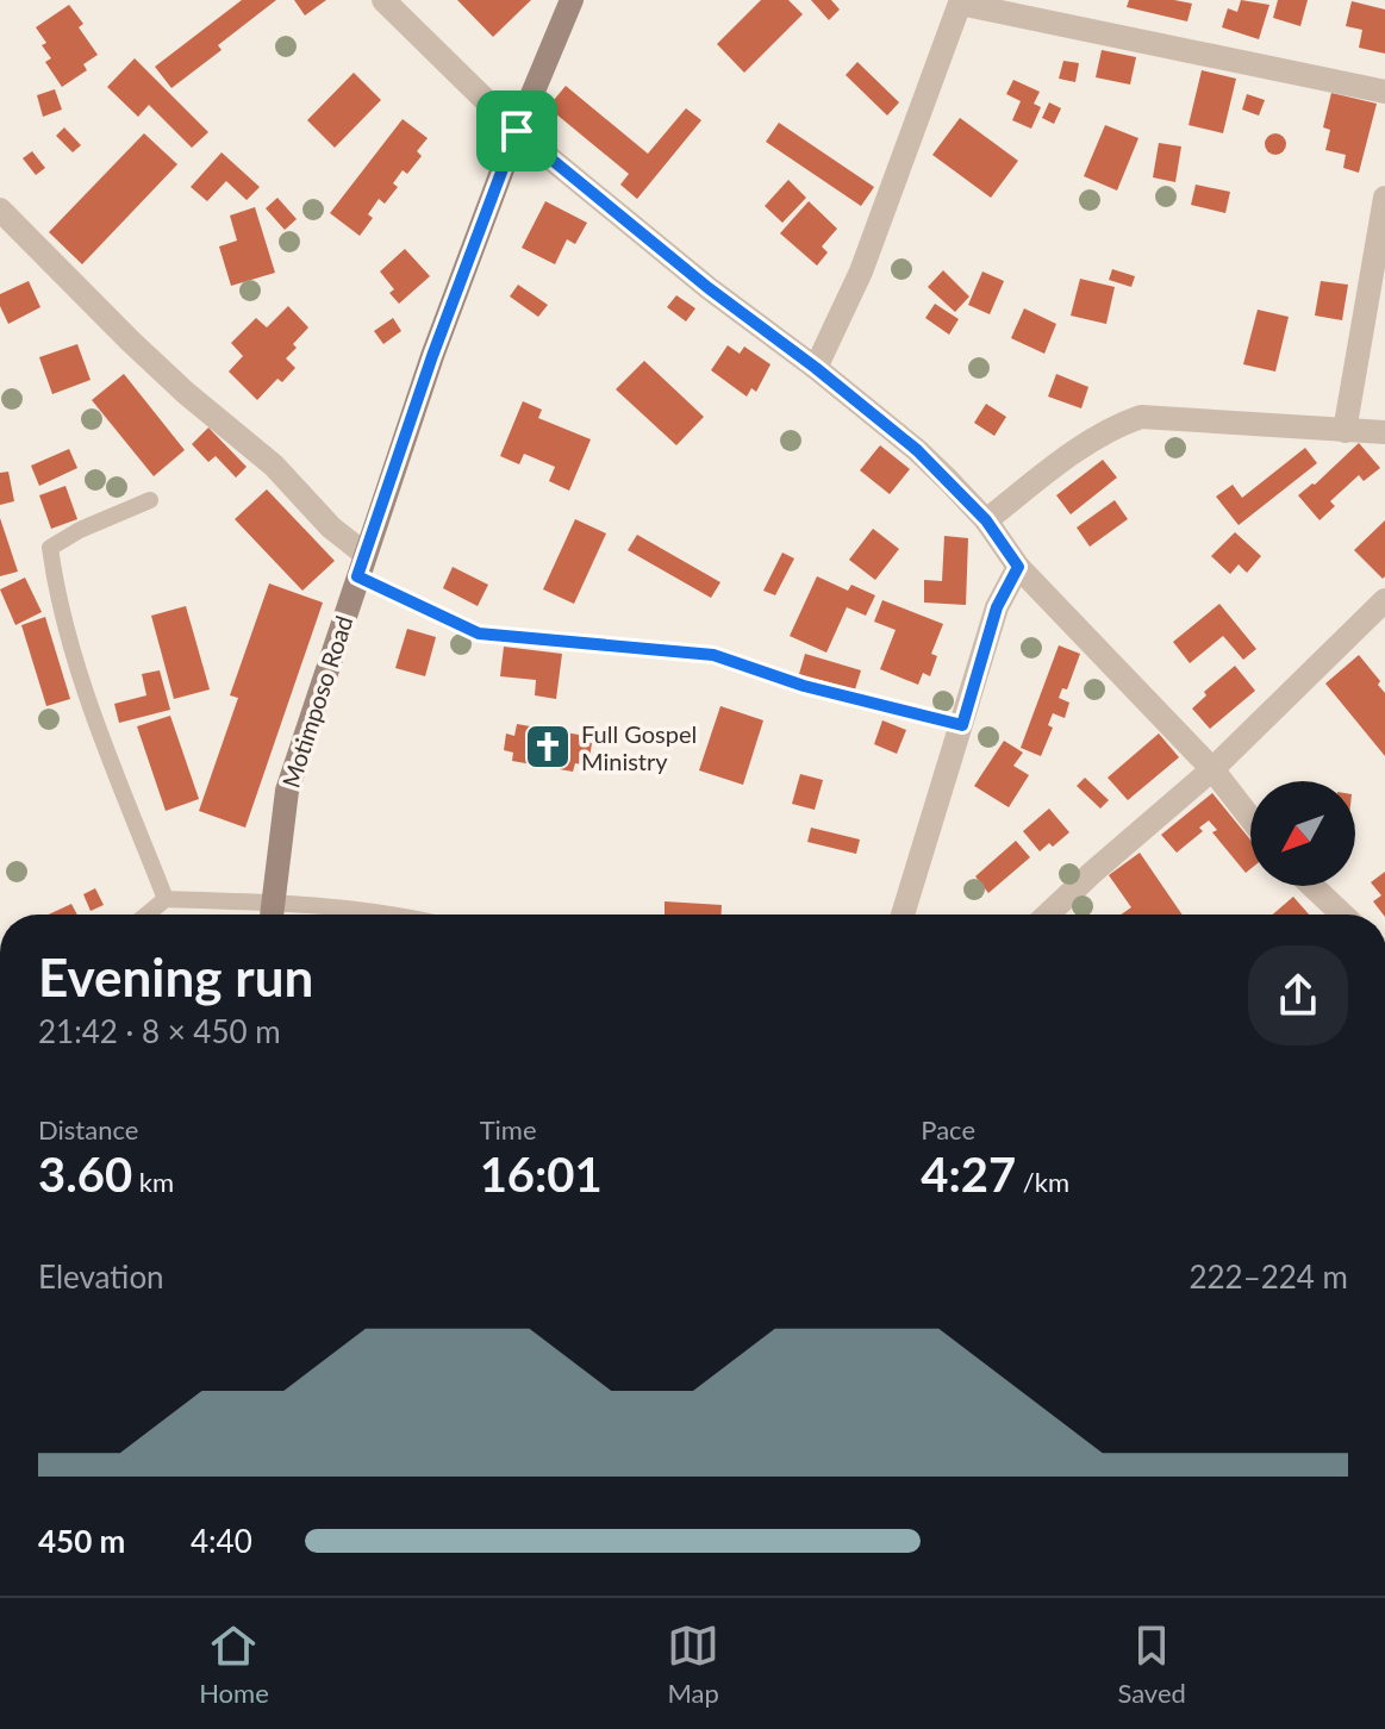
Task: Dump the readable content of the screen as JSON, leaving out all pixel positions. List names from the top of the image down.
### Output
{
  "streets": {
    "street": ["Motimposo Road"]
  },
  "places": {
    "church": ["Full Gospel Ministry"]
  },
  "north": "bottom left",
  "page": {
    "heading": ["Evening run", "21:42 · 8 × 450 m"],
    "stats": [
      ["Distance", "3.60 km"],
      ["Time", "16:01"],
      ["Pace", "4:27 /km"]
    ],
    "chart": ["Elevation", "222–224 m"],
    "list": [
      {
        "name": "450 m",
        "note": "4:40"
      }
    ],
    "tabs": ["Home", "Map", "Saved"]
  }
}
